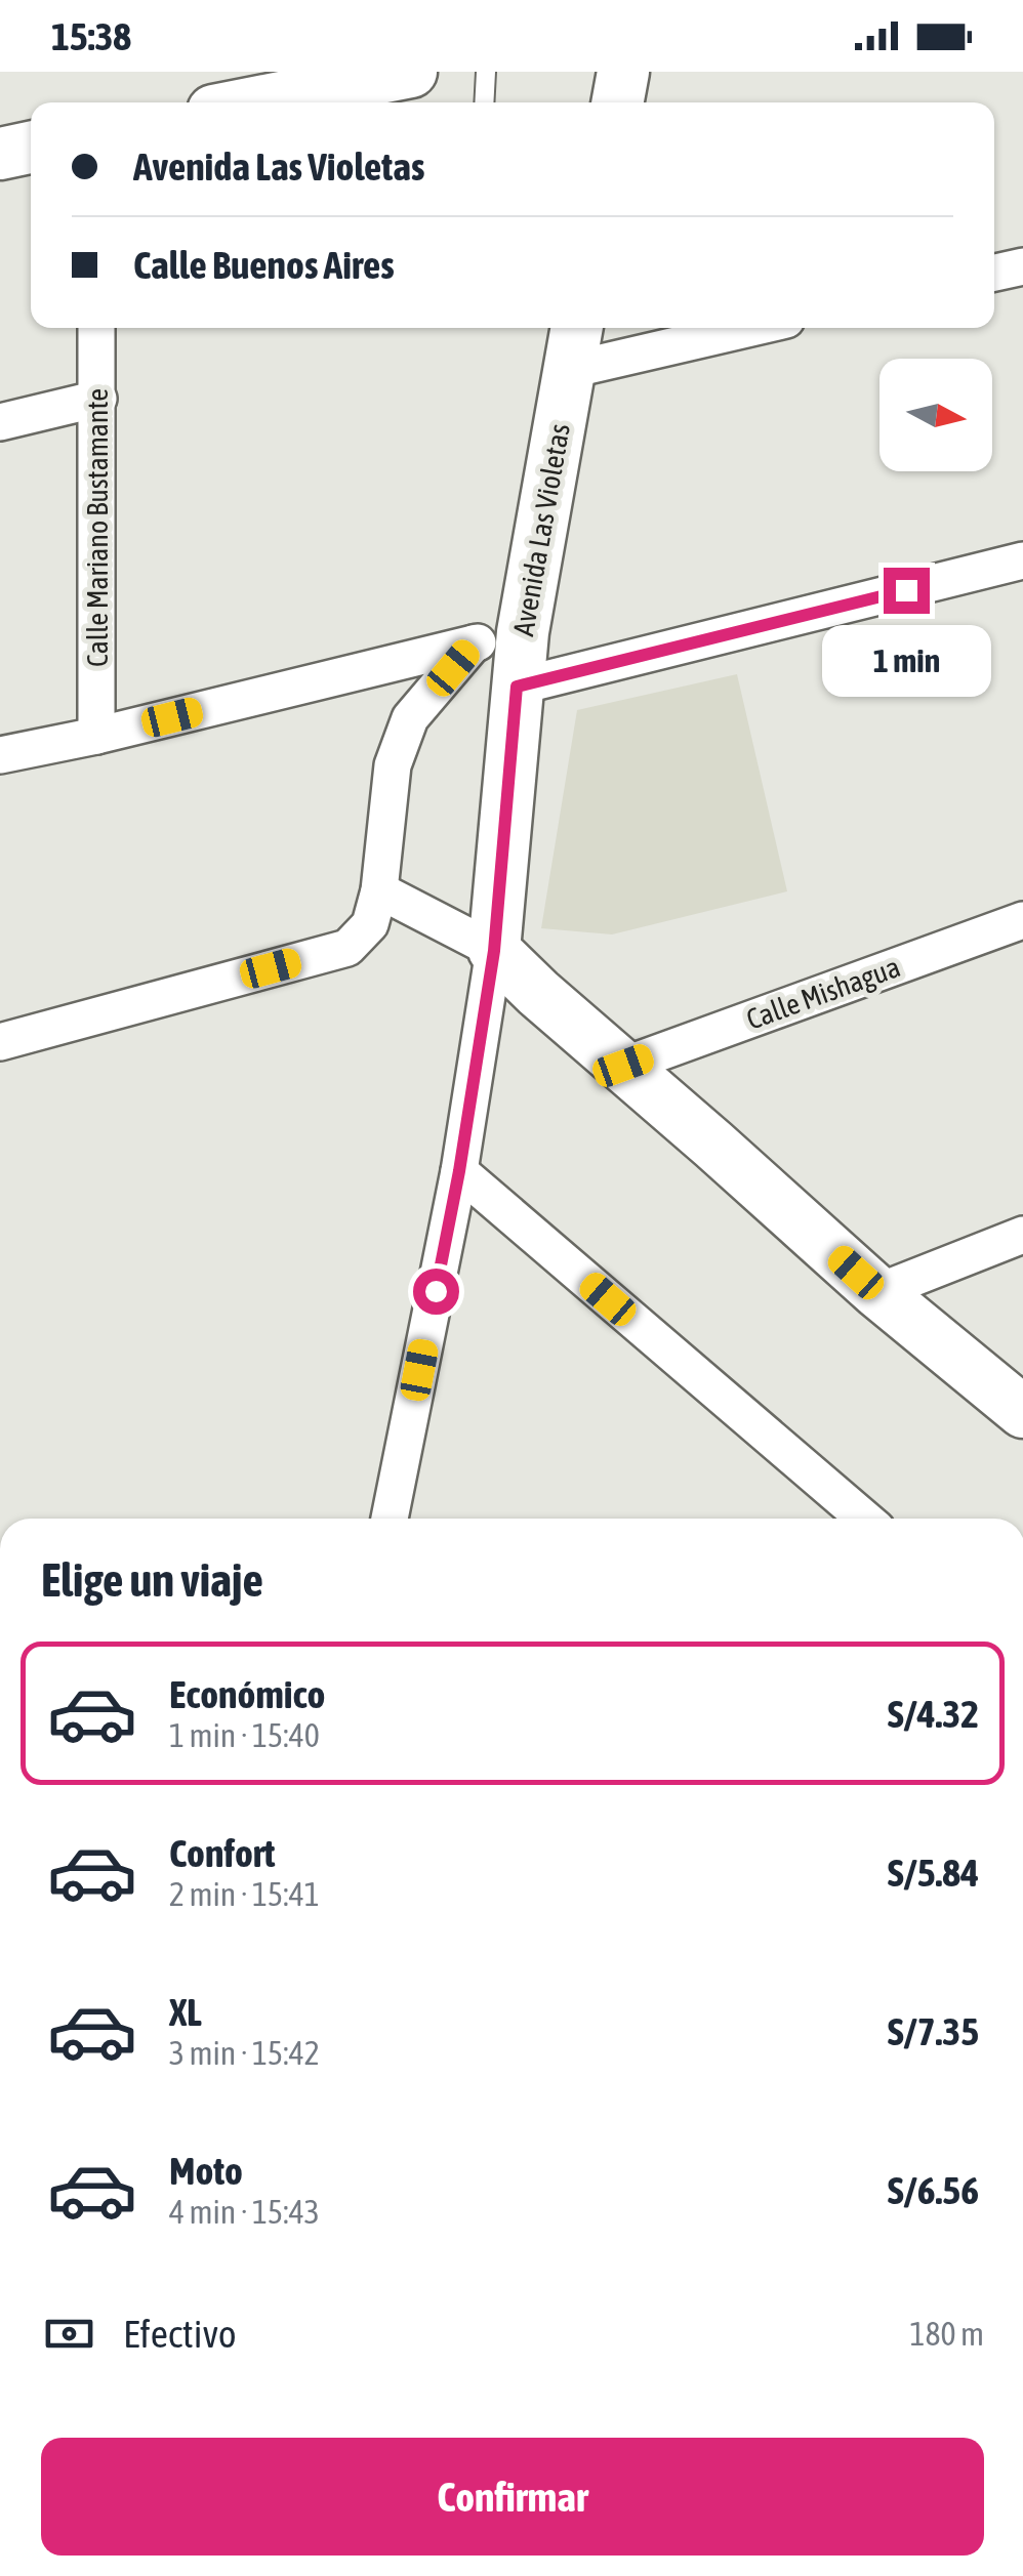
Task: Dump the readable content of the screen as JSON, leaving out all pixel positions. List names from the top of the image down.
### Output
{
  "streets": {
    "street": ["Calle Mariano Bustamante", "Avenida Las Violetas", "Calle Mishagua"]
  },
  "north": "right",
  "page": {
    "status": "15:38",
    "banner": ["Avenida Las Violetas", "Calle Buenos Aires"],
    "bubble": "1 min",
    "heading": "Elige un viaje",
    "list": [
      {
        "name": "Económico",
        "note": "1 min · 15:40",
        "value": "S/4.32"
      },
      {
        "name": "Confort",
        "note": "2 min · 15:41",
        "value": "S/5.84"
      },
      {
        "name": "XL",
        "note": "3 min · 15:42",
        "value": "S/7.35"
      },
      {
        "name": "Moto",
        "note": "4 min · 15:43",
        "value": "S/6.56"
      }
    ],
    "pay": ["Efectivo", "180 m"],
    "buttons": "Confirmar"
  }
}
